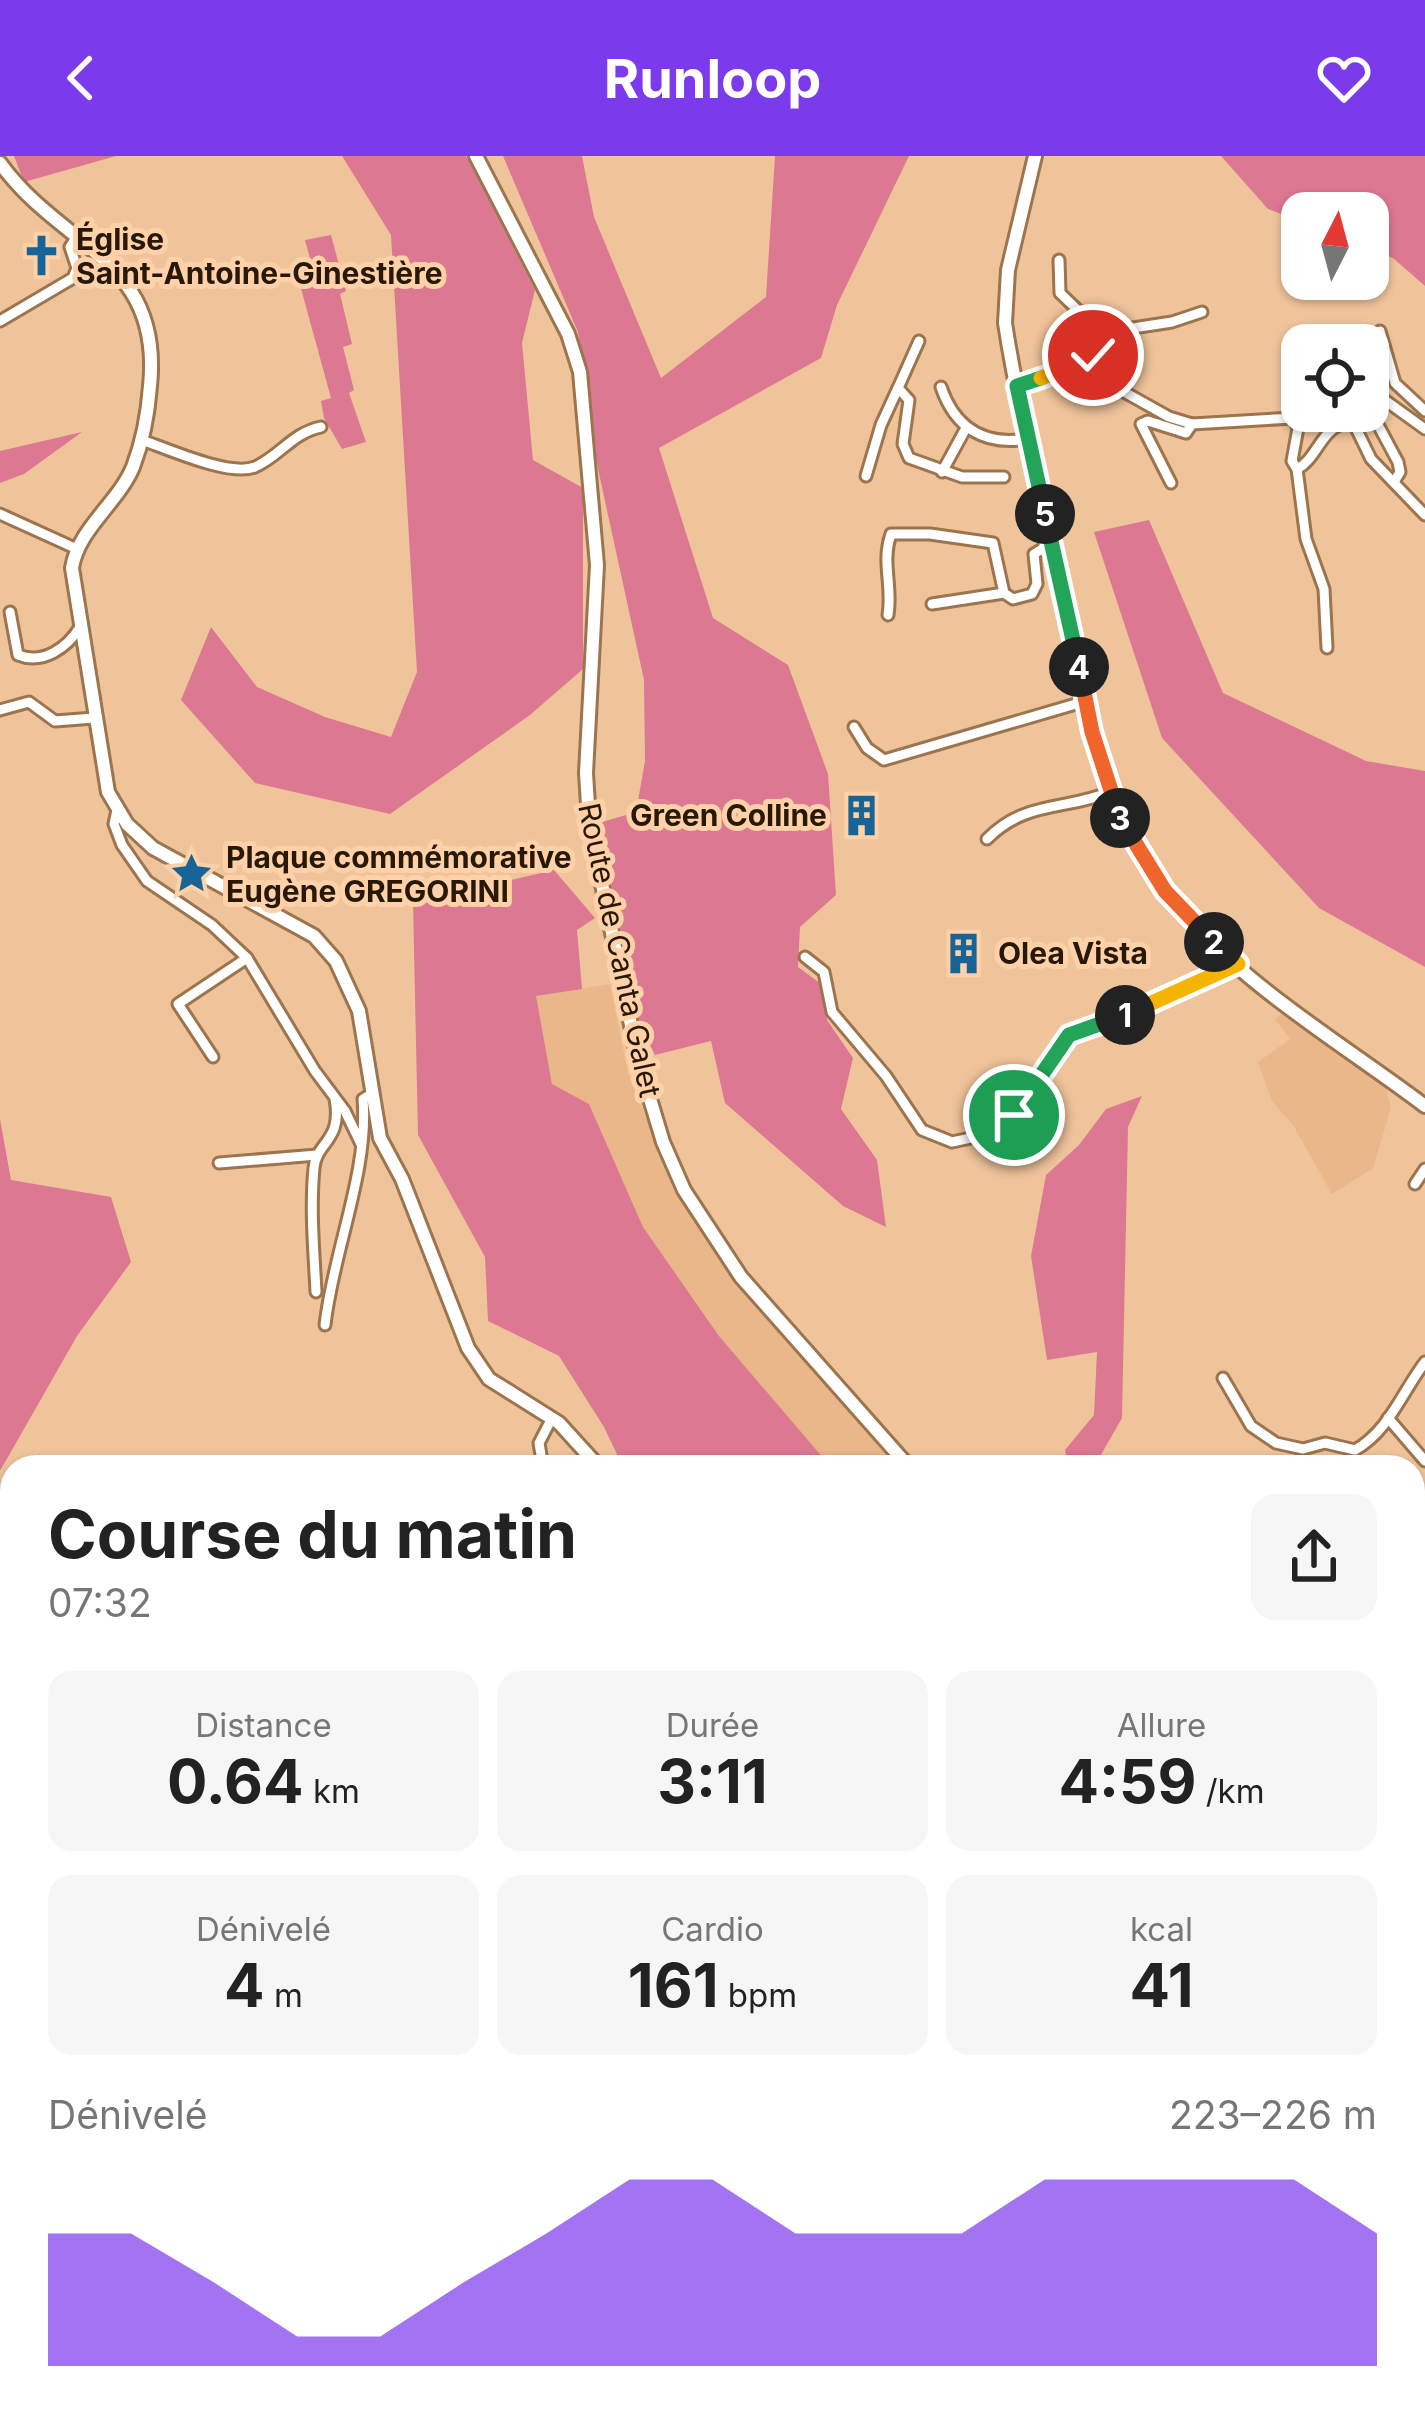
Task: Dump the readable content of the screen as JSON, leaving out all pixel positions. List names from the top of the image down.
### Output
{
  "streets": {
    "street": ["Route de Canta Galet"]
  },
  "places": {
    "church": ["Église Saint-Antoine-Ginestière"],
    "building": ["Green Colline", "Olea Vista"],
    "place": ["Plaque commémorative Eugène GREGORINI"]
  },
  "north": "top",
  "page": {
    "header": "Runloop",
    "pins": [
      "5",
      "4",
      "3",
      "2",
      "1"
    ],
    "heading": ["Course du matin", "07:32"],
    "stats": [
      ["Distance", "0.64 km"],
      ["Durée", "3:11"],
      ["Allure", "4:59 /km"],
      ["Dénivelé", "4 m"],
      ["Cardio", "161 bpm"],
      ["kcal", "41"]
    ],
    "chart": ["Dénivelé", "223–226 m"]
  }
}
